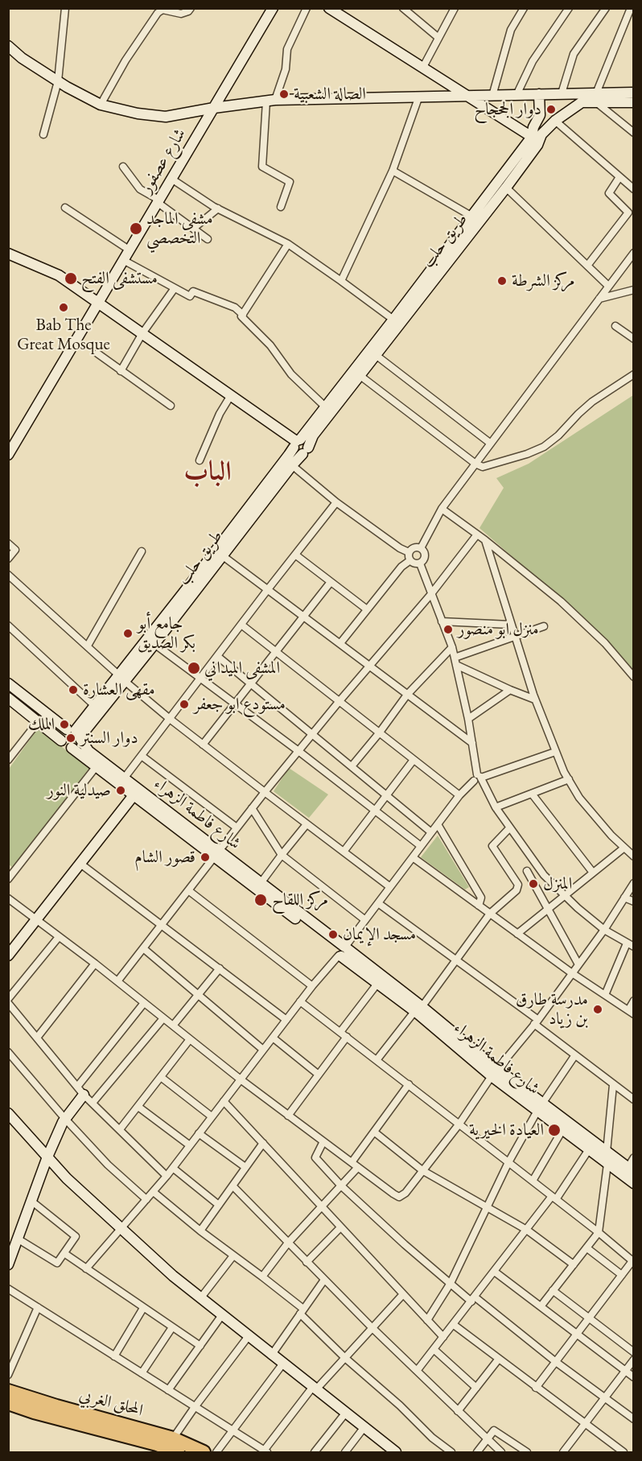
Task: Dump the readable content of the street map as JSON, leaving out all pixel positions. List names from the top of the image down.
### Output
{
  "streets": {
    "highway": ["المحلق الغربي"],
    "main road": ["شارع عصفور", "طريق حلب", "شارع فاطمة الزهراء"]
  },
  "districts": ["الباب"],
  "places": [
    "الصالة الشعبية",
    "دوار الجحجاح",
    "مشفى الماجد التخصصي",
    "مستشفى الفتح",
    "مركز الشرطة",
    "Bab The Great Mosque",
    "منزل ابو منصور",
    "جامع أبو بكر الصديق",
    "المشفى الميداني",
    "مقهى العشارة",
    "مستودع ابو جعفر",
    "الملك",
    "دوار السنتر",
    "صيدلية النور",
    "قصور الشام",
    "المنزل",
    "مركز اللقاح",
    "مسجد الإيمان",
    "مدرسة طارق بن زياد",
    "العيادة الخيرية"
  ]
}
